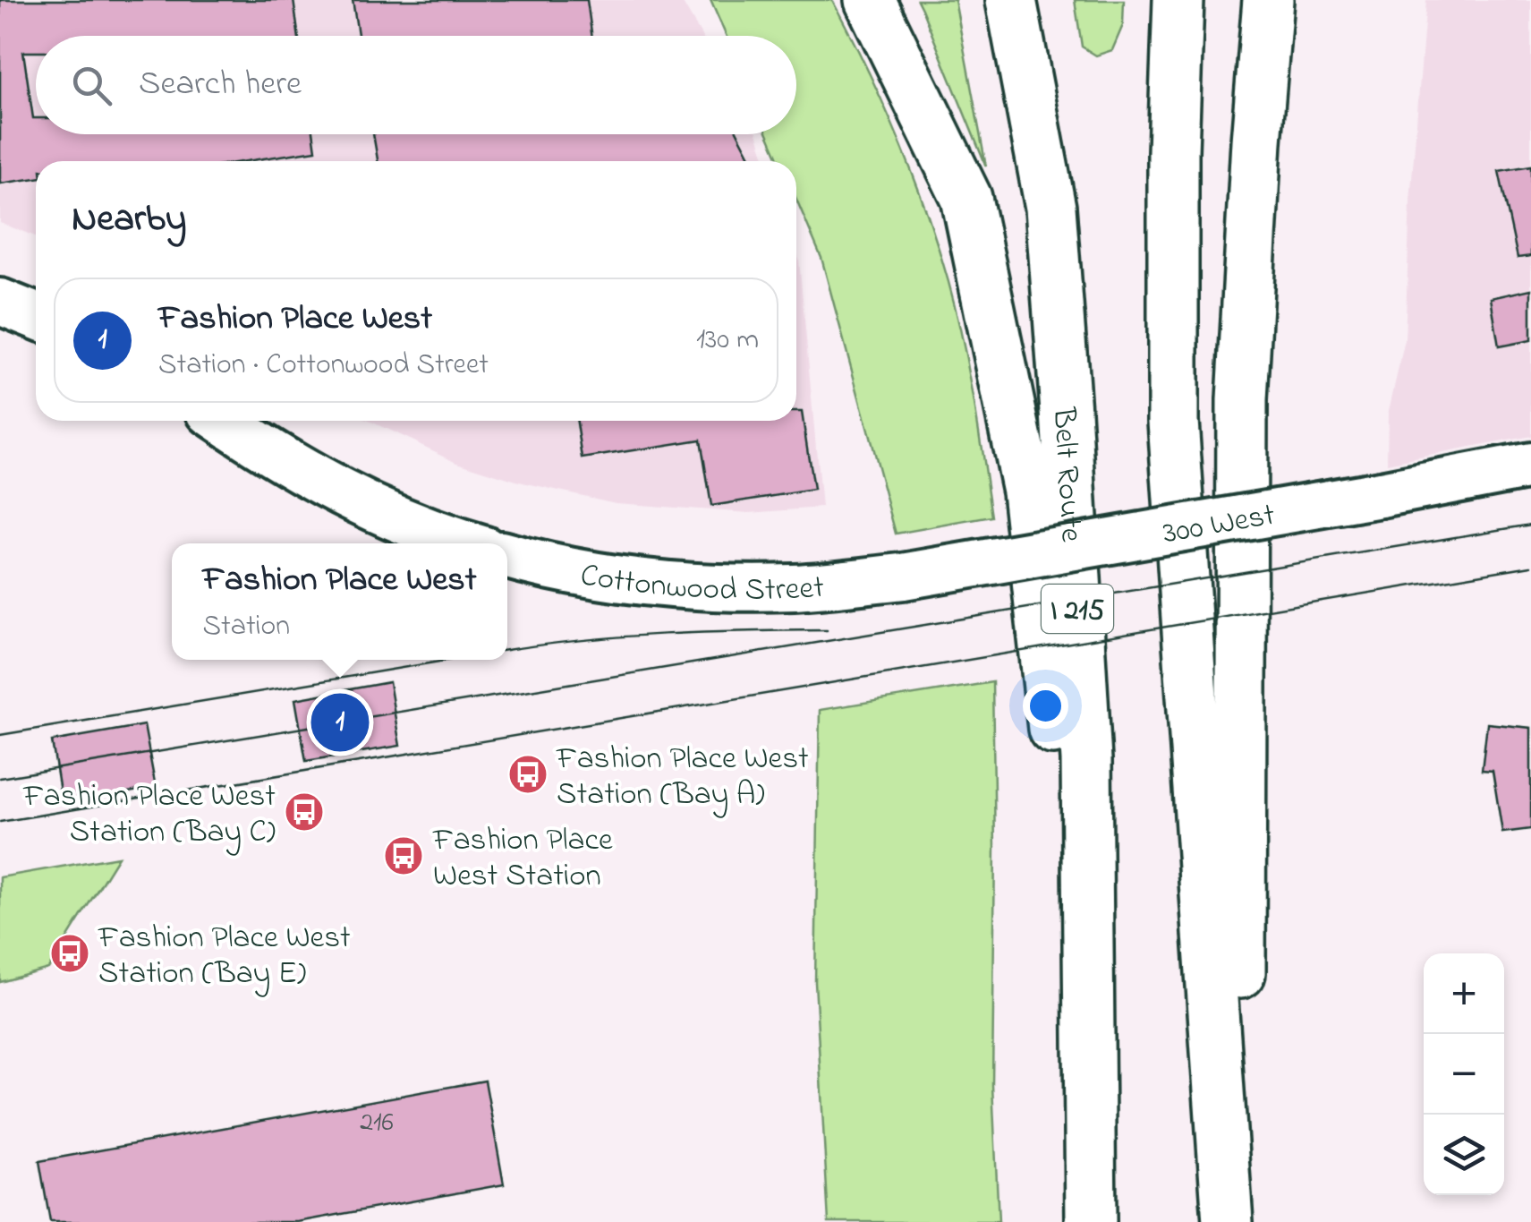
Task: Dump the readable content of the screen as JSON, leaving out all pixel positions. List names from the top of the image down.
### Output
{
  "streets": {
    "highway": ["Belt Route", "I 215"],
    "street": ["300 West", "Cottonwood Street"]
  },
  "crossings": [
    ["300 West", "Cottonwood Street"]
  ],
  "places": {
    "bus stop": [
      "Fashion Place West Station (Bay A)",
      "Fashion Place West Station (Bay C)",
      "Fashion Place West Station",
      "Fashion Place West Station (Bay E)"
    ]
  },
  "house_numbers": ["216"],
  "page": {
    "search": "Search here",
    "heading": "Nearby",
    "list": [
      {
        "mark": "1",
        "name": "Fashion Place West",
        "note": "Station · Cottonwood Street",
        "value": "130 m"
      }
    ],
    "popup": ["Fashion Place West", "Station"],
    "pins": "1",
    "map_buttons": ["+", "−"]
  }
}
